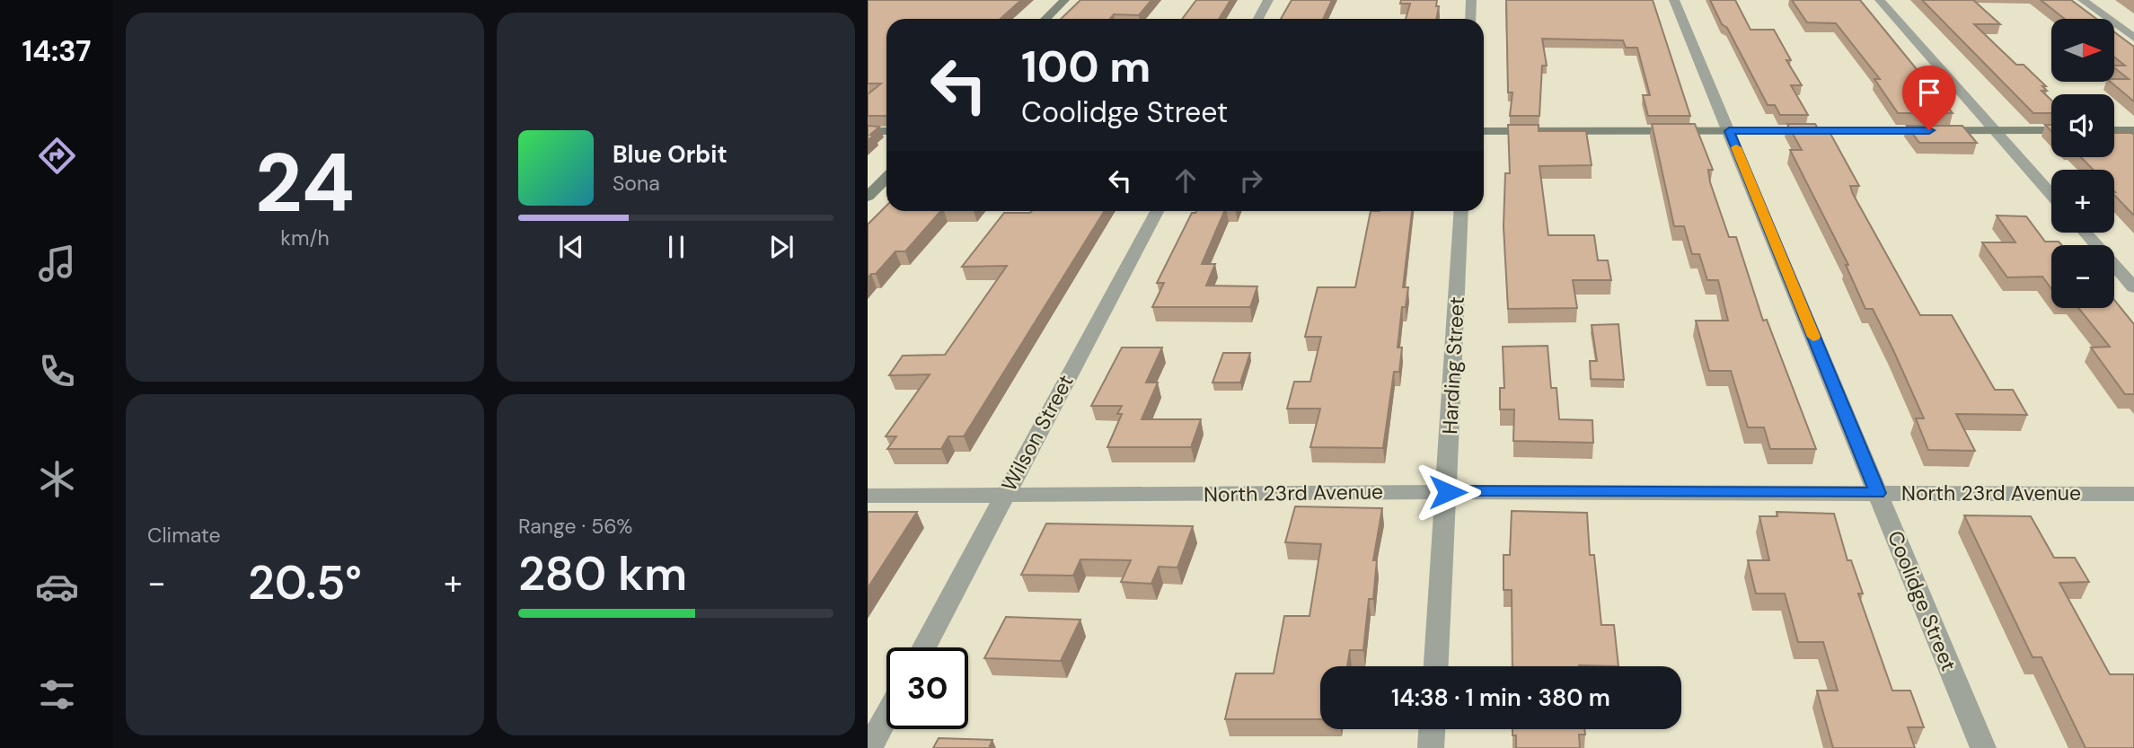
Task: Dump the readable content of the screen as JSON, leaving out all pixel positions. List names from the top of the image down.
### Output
{
  "streets": {
    "street": [
      "Harding Street",
      "Wilson Street",
      "North 23rd Avenue",
      "Coolidge Street"
    ]
  },
  "crossings": [
    ["Harding Street", "North 23rd Avenue"],
    ["Wilson Street", "North 23rd Avenue"],
    ["North 23rd Avenue", "Coolidge Street"]
  ],
  "north": "right",
  "page": {
    "tabs": "14:37",
    "tile": [
      ["24", "km/h"],
      "Climate",
      ["Range · 56%", "280 km"]
    ],
    "map_buttons": ["+", "−"],
    "turn": ["100 m", "Coolidge Street"],
    "song": ["Blue Orbit", "Sona"],
    "heat": ["−", "20.5°", "+"],
    "limit": "30",
    "trip": "14:38 · 1 min · 380 m"
  }
}
